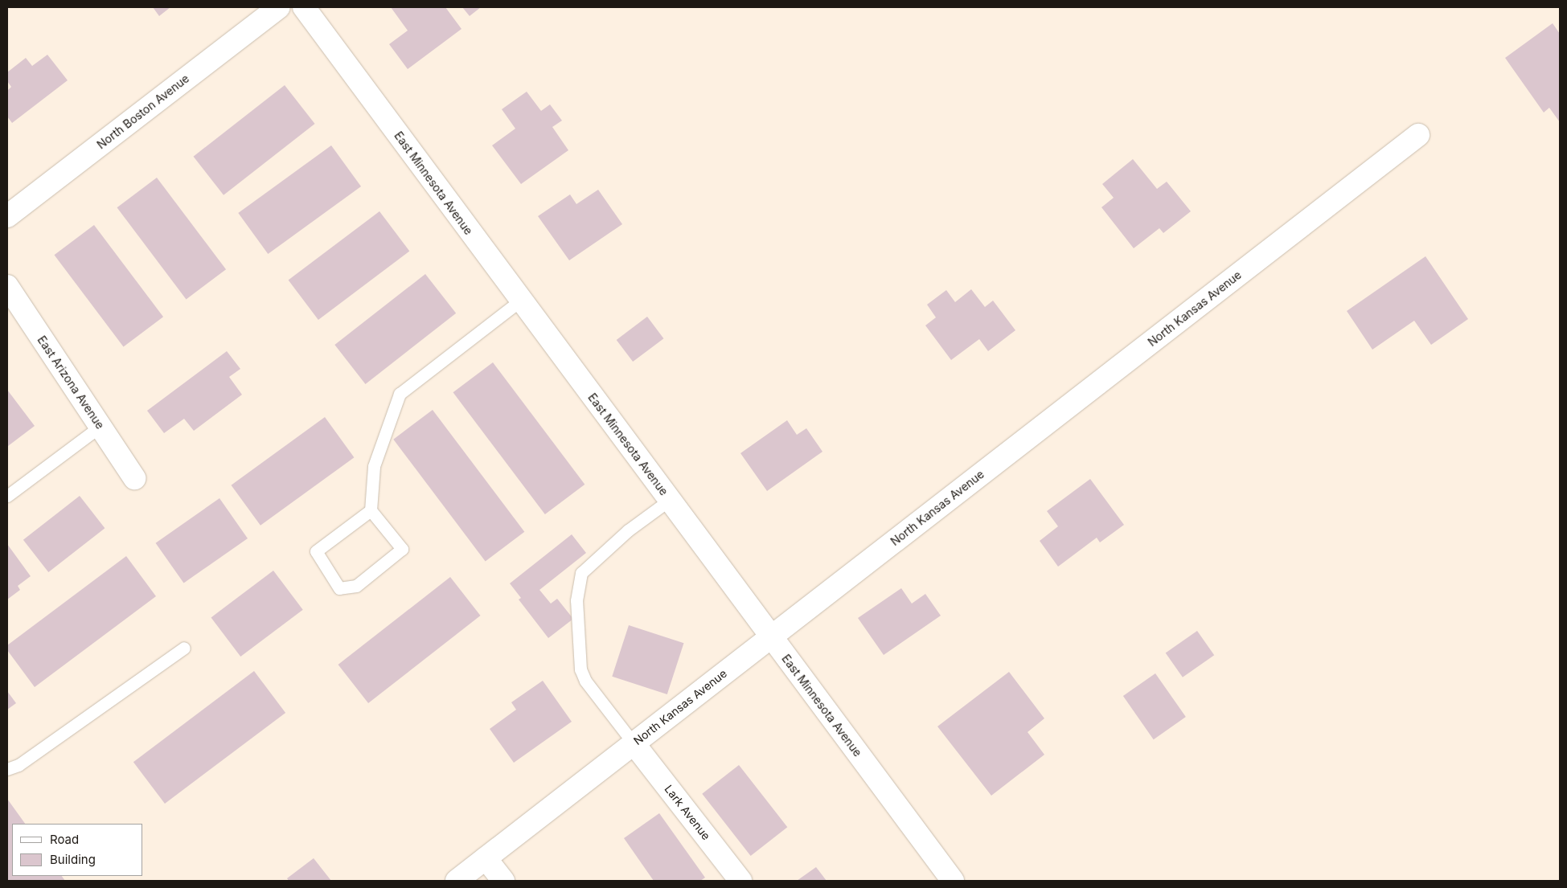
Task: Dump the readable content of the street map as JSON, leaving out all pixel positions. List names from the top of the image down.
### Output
{
  "streets": {
    "street": [
      "North Boston Avenue",
      "East Minnesota Avenue",
      "North Kansas Avenue",
      "East Arizona Avenue",
      "Lark Avenue"
    ]
  },
  "crossings": [
    ["East Minnesota Avenue", "North Kansas Avenue"],
    ["North Kansas Avenue", "Lark Avenue"]
  ],
  "legend": ["Road", "Building"]
}
